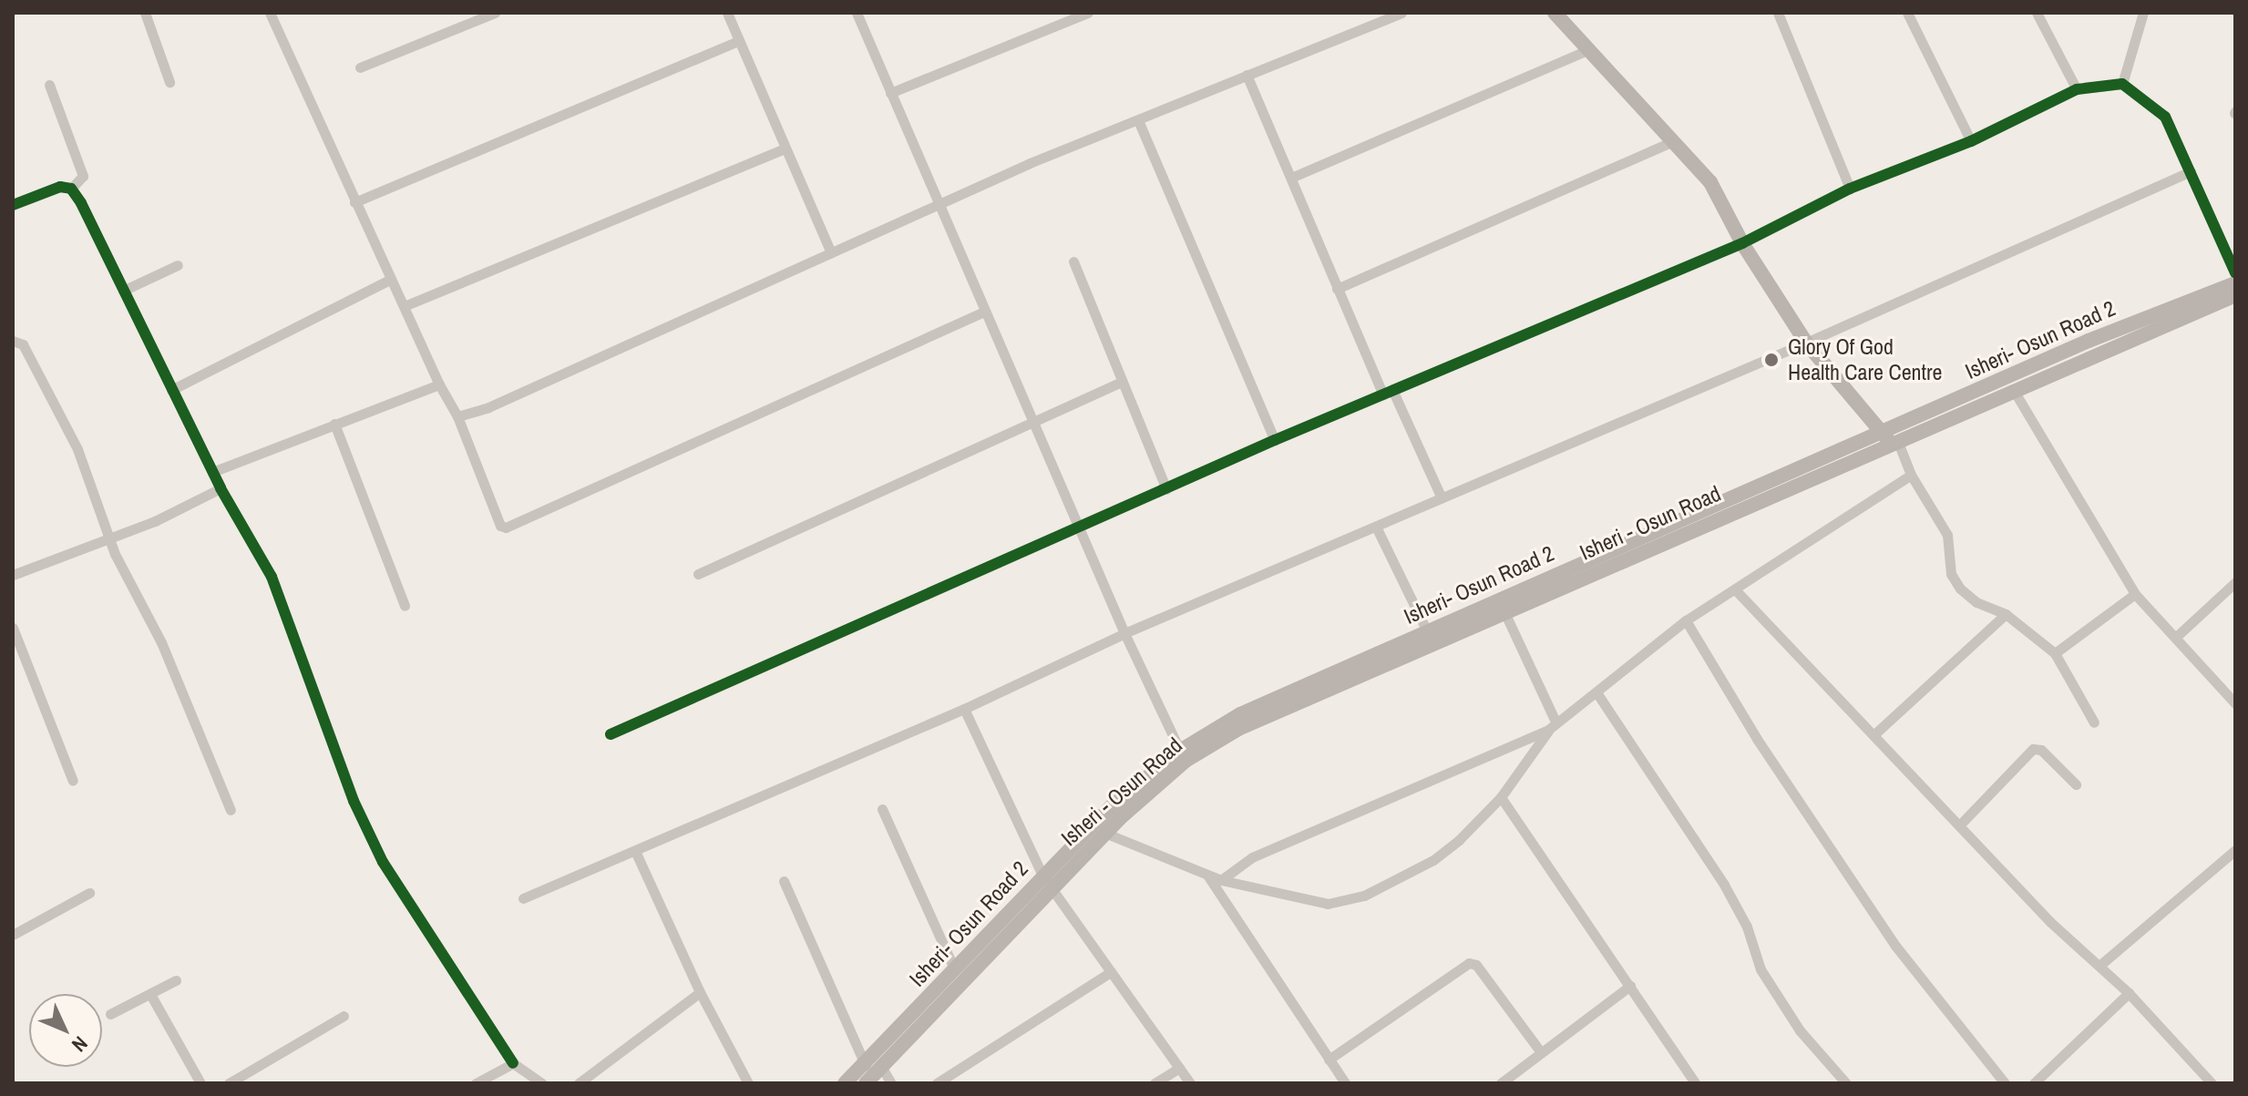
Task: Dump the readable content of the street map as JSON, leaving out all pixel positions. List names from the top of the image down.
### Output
{
  "streets": {
    "main road": ["Isheri- Osun Road 2", "Isheri - Osun Road"]
  },
  "crossings": [
    ["Isheri- Osun Road 2", "Isheri - Osun Road"]
  ],
  "places": ["Glory Of God Health Care Centre"],
  "north": "bottom right"
}
